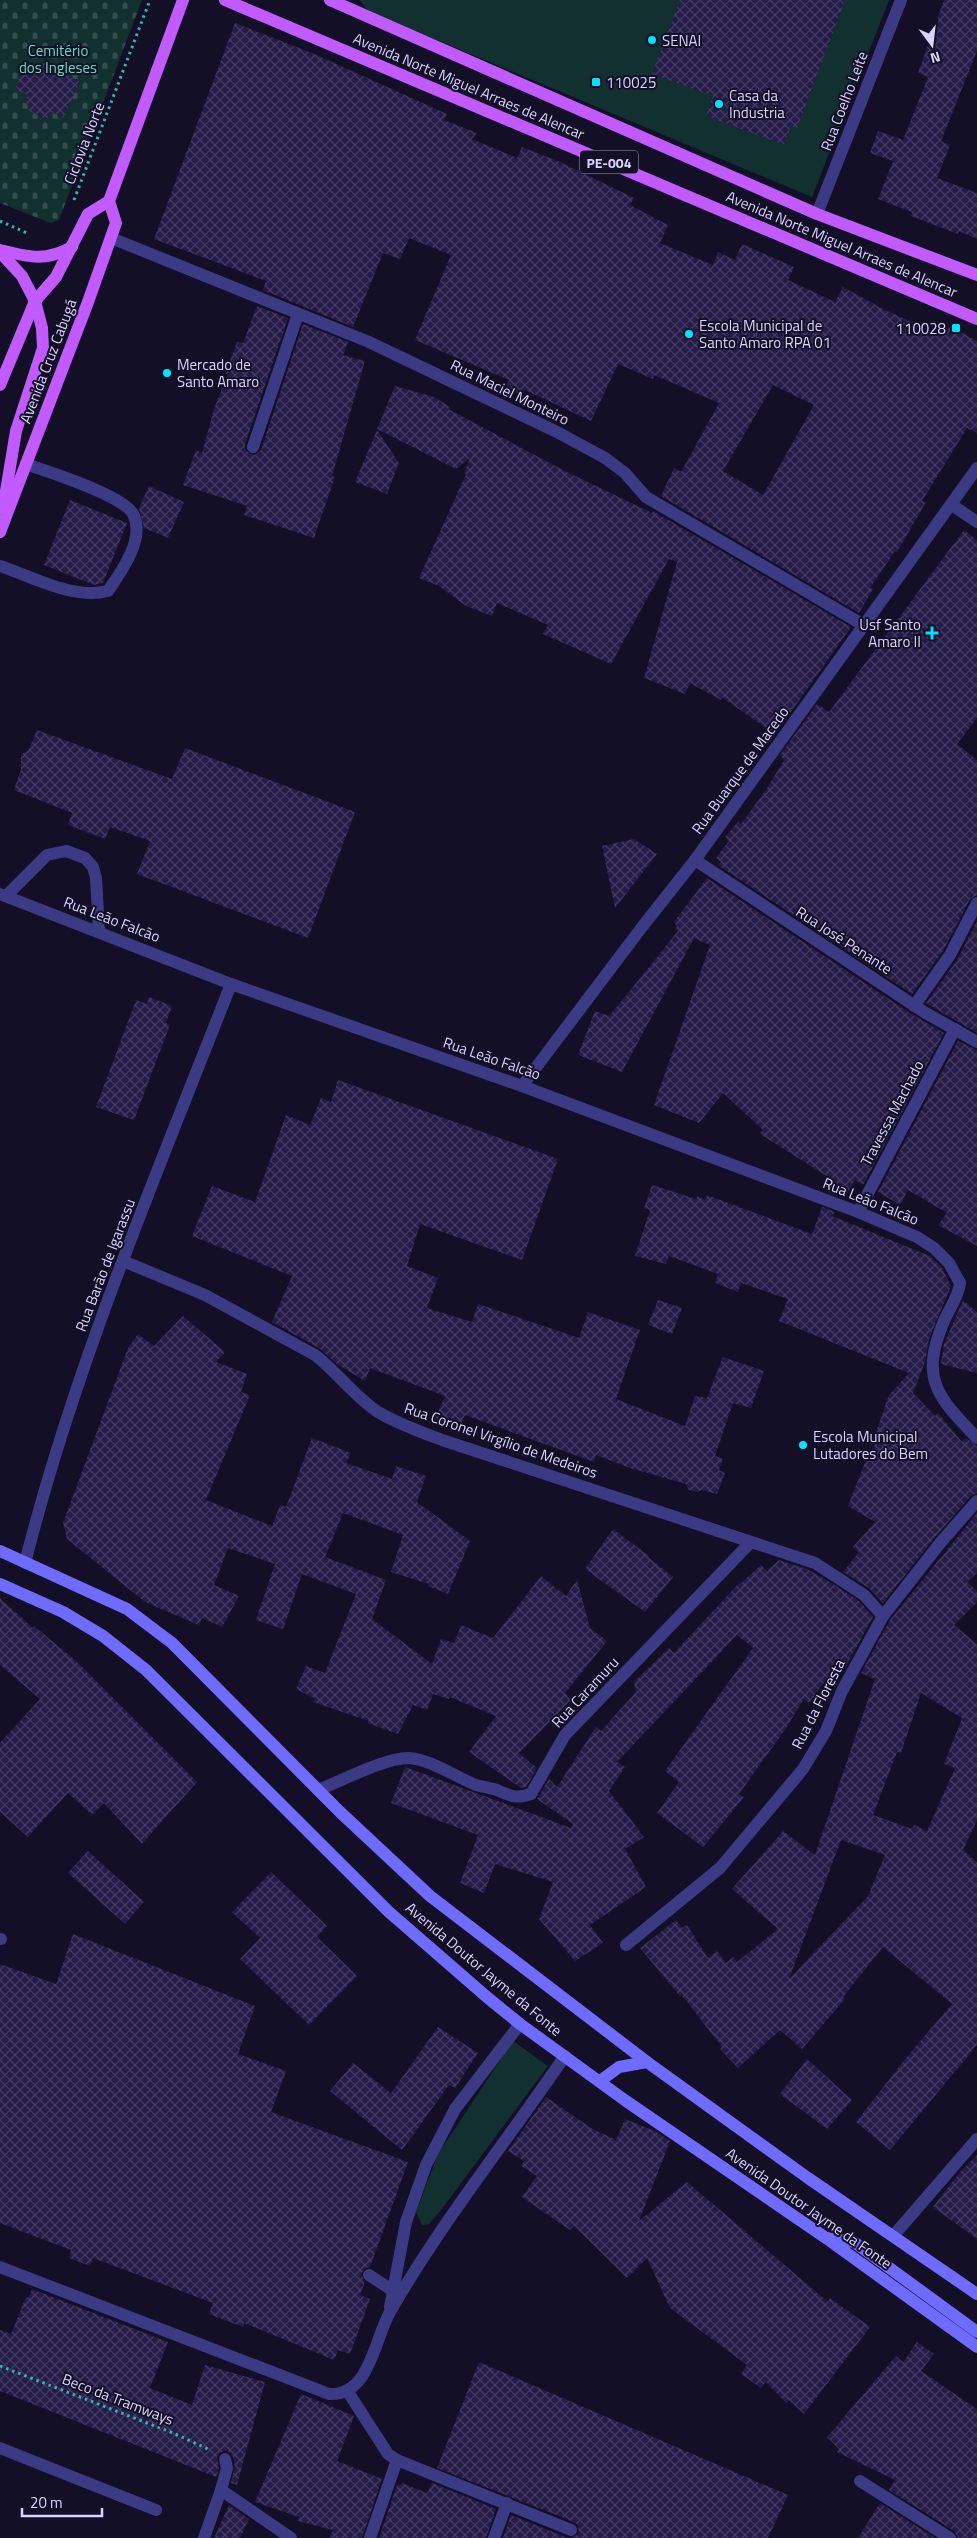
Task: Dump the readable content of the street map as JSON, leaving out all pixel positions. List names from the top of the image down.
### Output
{
  "streets": {
    "main road": [
      "Avenida Norte Miguel Arraes de Alencar",
      "PE-004",
      "Avenida Cruz Cabugá",
      "Avenida Doutor Jayme da Fonte"
    ],
    "street": [
      "Rua Coelho Leite",
      "Rua Maciel Monteiro",
      "Rua Buarque de Macedo",
      "Rua Leão Falcão",
      "Rua José Penante",
      "Travessa Machado",
      "Rua Barão de Igarassu",
      "Rua Coronel Virgílio de Medeiros",
      "Rua Caramuru",
      "Rua da Floresta"
    ],
    "path": ["Ciclovia Norte", "Beco da Tramways"]
  },
  "crossings": [
    ["Avenida Norte Miguel Arraes de Alencar", "Rua Coelho Leite"],
    ["Avenida Cruz Cabugá", "Rua Maciel Monteiro"],
    ["Rua Maciel Monteiro", "Rua Buarque de Macedo"],
    ["Rua Buarque de Macedo", "Rua Leão Falcão"],
    ["Rua Buarque de Macedo", "Rua José Penante"],
    ["Rua Leão Falcão", "Travessa Machado"],
    ["Rua Leão Falcão", "Rua Barão de Igarassu"],
    ["Rua José Penante", "Travessa Machado"],
    ["Rua Barão de Igarassu", "Rua Coronel Virgílio de Medeiros"],
    ["Rua Barão de Igarassu", "Avenida Doutor Jayme da Fonte"],
    ["Rua Coronel Virgílio de Medeiros", "Rua Caramuru"],
    ["Rua Coronel Virgílio de Medeiros", "Rua da Floresta"],
    ["Rua Caramuru", "Avenida Doutor Jayme da Fonte"]
  ],
  "parks": ["Cemitério dos Ingleses"],
  "places": {
    "other": [
      "SENAI",
      "Casa da Industria",
      "Escola Municipal de Santo Amaro RPA 01",
      "Mercado de Santo Amaro",
      "Escola Municipal Lutadores do Bem"
    ],
    "transit": ["110025", "110028"],
    "health": ["Usf Santo Amaro II"]
  },
  "scale_bar": "20 m",
  "north": "bottom"
}
